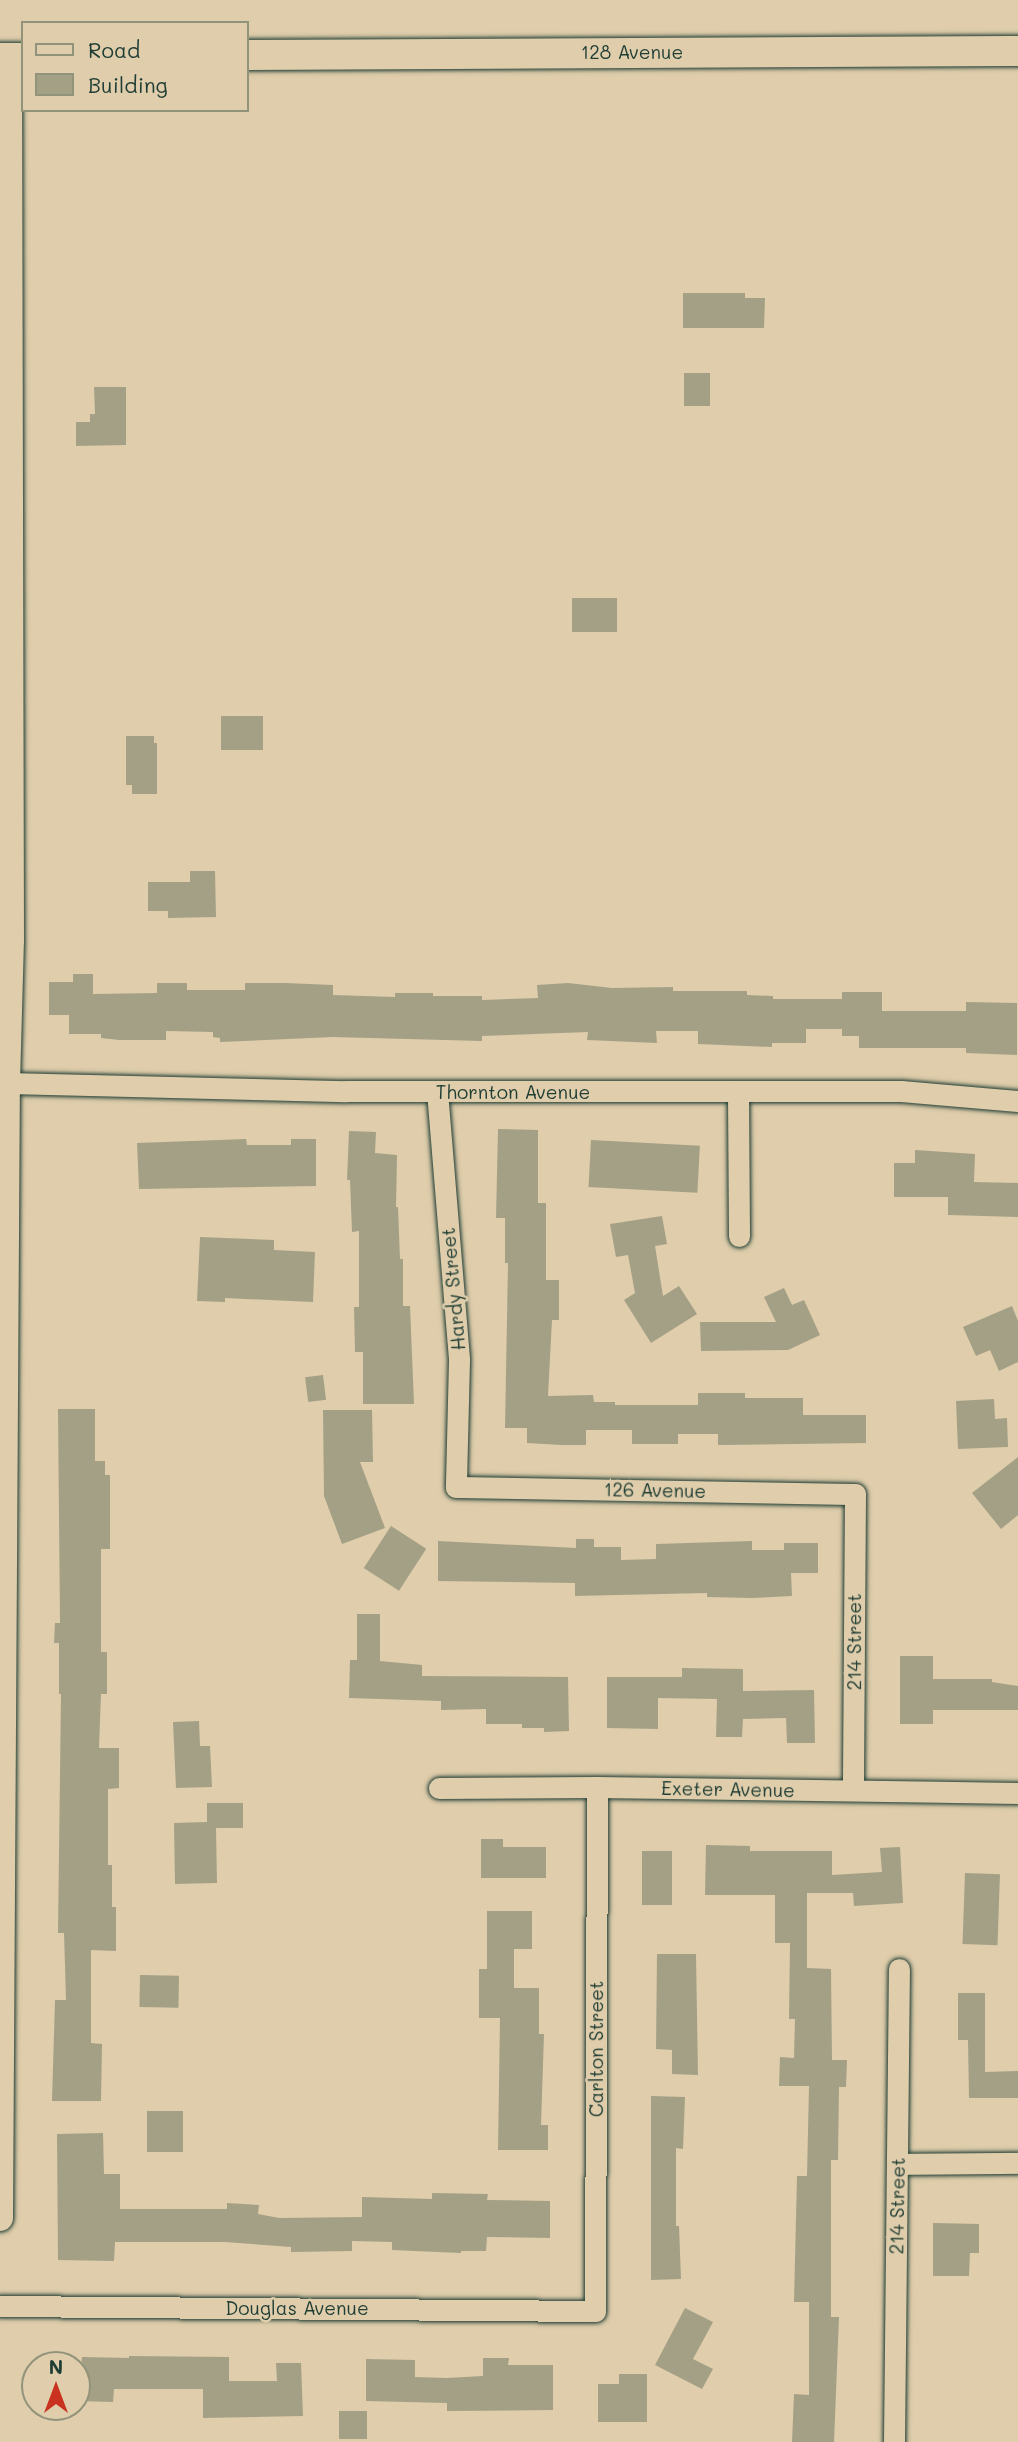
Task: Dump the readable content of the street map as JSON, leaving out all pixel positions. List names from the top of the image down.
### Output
{
  "streets": {
    "main road": ["128 Avenue"],
    "street": [
      "Thornton Avenue",
      "Hardy Street",
      "126 Avenue",
      "214 Street",
      "Exeter Avenue",
      "Carlton Street",
      "Douglas Avenue"
    ]
  },
  "crossings": [
    ["Thornton Avenue", "Hardy Street"],
    ["Hardy Street", "126 Avenue"],
    ["126 Avenue", "214 Street"],
    ["214 Street", "Exeter Avenue"],
    ["Exeter Avenue", "Carlton Street"],
    ["Carlton Street", "Douglas Avenue"]
  ],
  "legend": ["Road", "Building"],
  "north": "top"
}
